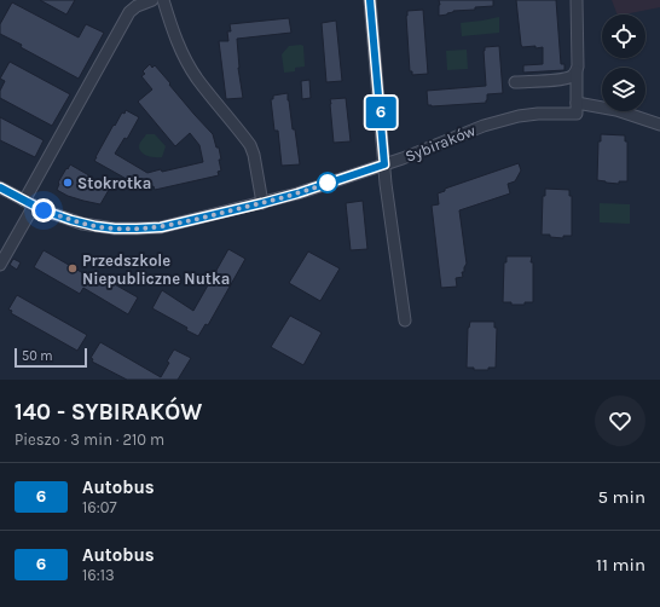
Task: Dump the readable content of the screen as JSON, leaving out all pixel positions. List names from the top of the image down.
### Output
{
  "streets": {
    "street": ["Sybiraków"]
  },
  "places": ["Stokrotka", "Przedszkole Niepubliczne Nutka"],
  "lines": ["bus line 6"],
  "scale_bar": "50 m",
  "page": {
    "on_map": "6",
    "scale": "50 m",
    "heading": ["140 - SYBIRAKÓW", "Pieszo · 3 min · 210 m"],
    "list": [
      {
        "mark": "6",
        "name": "Autobus",
        "note": "16:07",
        "value": "5 min"
      },
      {
        "mark": "6",
        "name": "Autobus",
        "note": "16:13",
        "value": "11 min"
      }
    ]
  }
}
